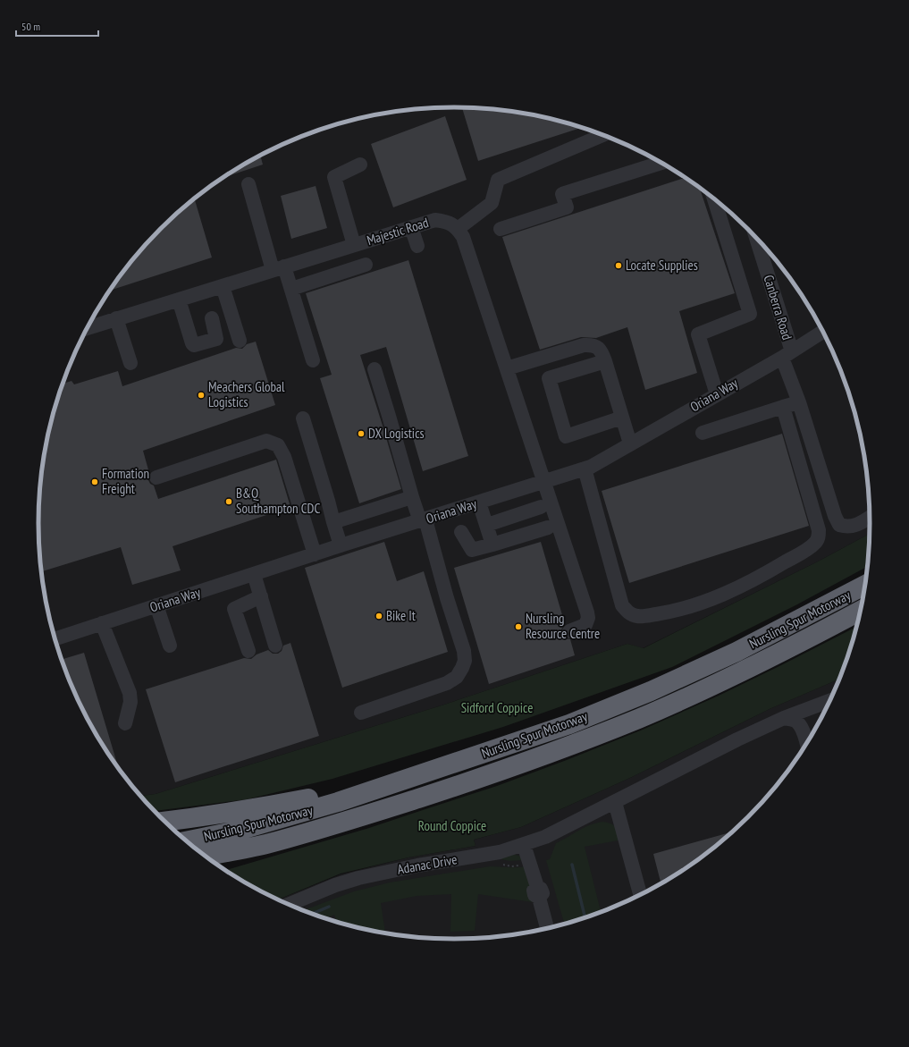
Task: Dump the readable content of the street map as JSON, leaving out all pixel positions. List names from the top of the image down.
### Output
{
  "streets": {
    "highway": ["Nursling Spur Motorway"],
    "street": [
      "Majestic Road",
      "Canberra Road",
      "Oriana Way",
      "Adanac Drive"
    ]
  },
  "crossings": [
    ["Canberra Road", "Oriana Way"]
  ],
  "parks": ["Sidford Coppice", "Round Coppice"],
  "places": [
    "Locate Supplies",
    "Meachers Global Logistics",
    "DX Logistics",
    "Formation Freight",
    "B&Q Southampton CDC",
    "Bike It",
    "Nursling Resource Centre"
  ],
  "scale_bar": "50 m"
}
